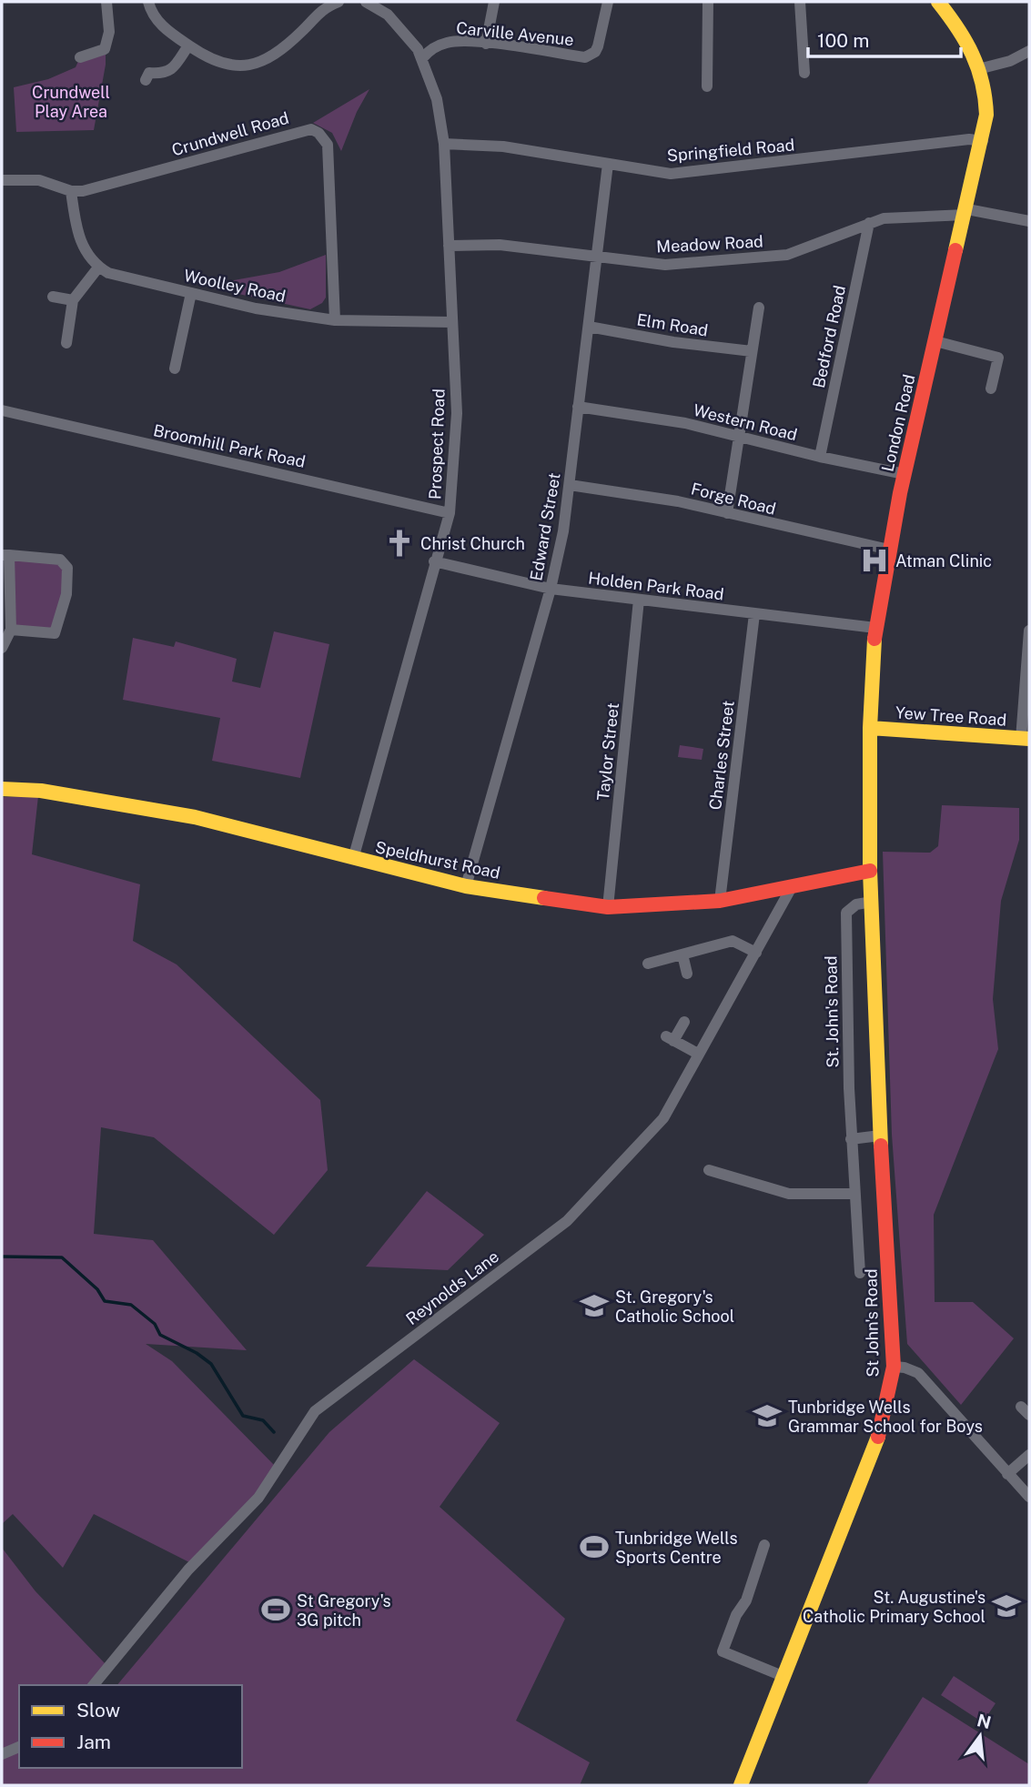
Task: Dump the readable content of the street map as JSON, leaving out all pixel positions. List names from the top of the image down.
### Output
{
  "streets": {
    "main road": [
      "London Road",
      "Yew Tree Road",
      "Speldhurst Road",
      "St John's Road"
    ],
    "street": [
      "Carville Avenue",
      "Crundwell Road",
      "Springfield Road",
      "Meadow Road",
      "Woolley Road",
      "Elm Road",
      "Bedford Road",
      "Western Road",
      "Prospect Road",
      "Broomhill Park Road",
      "Forge Road",
      "Edward Street",
      "Holden Park Road",
      "Taylor Street",
      "Charles Street",
      "St. John's Road",
      "Reynolds Lane"
    ]
  },
  "crossings": [
    ["Carville Avenue", "Prospect Road"],
    ["Crundwell Road", "Woolley Road"],
    ["Springfield Road", "London Road"],
    ["Springfield Road", "Prospect Road"],
    ["Springfield Road", "Edward Street"],
    ["Meadow Road", "Bedford Road"],
    ["Meadow Road", "London Road"],
    ["Meadow Road", "Prospect Road"],
    ["Meadow Road", "Edward Street"],
    ["Woolley Road", "Prospect Road"],
    ["Elm Road", "Edward Street"],
    ["Bedford Road", "Western Road"],
    ["Western Road", "London Road"],
    ["Western Road", "Edward Street"],
    ["London Road", "Forge Road"],
    ["London Road", "Holden Park Road"],
    ["London Road", "Yew Tree Road"],
    ["London Road", "Speldhurst Road"],
    ["London Road", "St John's Road"],
    ["Prospect Road", "Broomhill Park Road"],
    ["Prospect Road", "Holden Park Road"],
    ["Prospect Road", "Speldhurst Road"],
    ["Forge Road", "Edward Street"],
    ["Edward Street", "Holden Park Road"],
    ["Edward Street", "Speldhurst Road"],
    ["Holden Park Road", "Taylor Street"],
    ["Holden Park Road", "Charles Street"],
    ["Taylor Street", "Speldhurst Road"],
    ["Charles Street", "Speldhurst Road"],
    ["Speldhurst Road", "Reynolds Lane"],
    ["Speldhurst Road", "St John's Road"],
    ["St. John's Road", "St John's Road"]
  ],
  "parks": ["Crundwell Play Area"],
  "places": {
    "church": ["Christ Church"],
    "hospital": ["Atman Clinic"],
    "school or university": ["St. Gregory's Catholic School", "Tunbridge Wells Grammar School for Boys", "St. Augustine's Catholic Primary School"],
    "sports": ["Tunbridge Wells Sports Centre", "St Gregory's 3G pitch"]
  },
  "legend": ["Slow", "Jam"],
  "scale_bar": "100 m",
  "north": "top"
}
